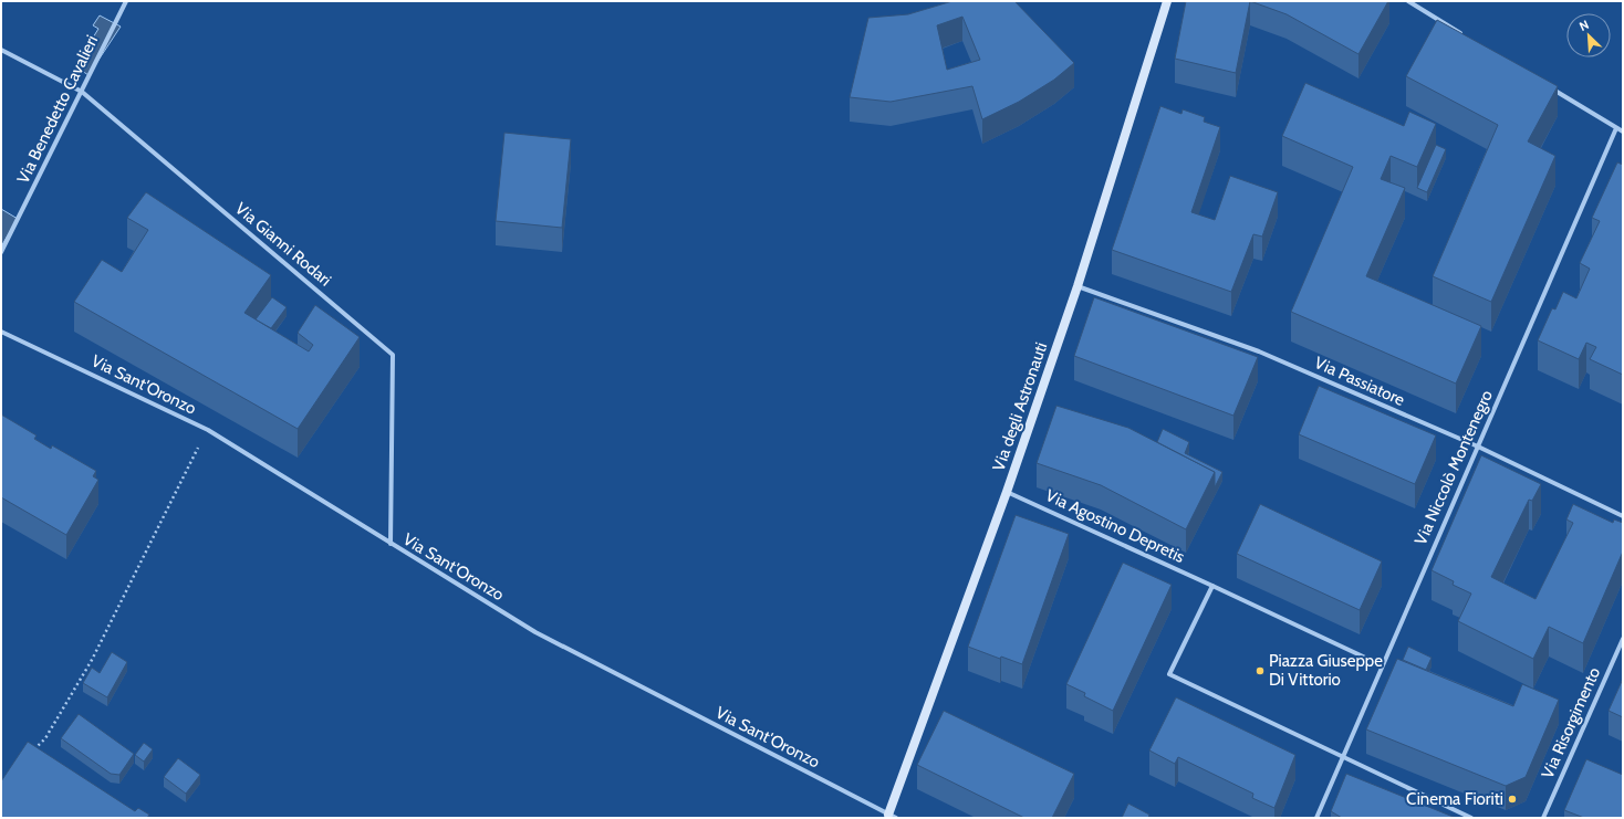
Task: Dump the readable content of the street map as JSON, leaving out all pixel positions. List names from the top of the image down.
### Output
{
  "streets": {
    "street": [
      "Via Benedetto Cavalieri",
      "Via Gianni Rodari",
      "Via Passiatore",
      "Via Sant'Oronzo",
      "Via degli Astronauti",
      "Via Niccolò Montenegro",
      "Via Agostino Depretis",
      "Via Risorgimento"
    ]
  },
  "crossings": [
    ["Via Benedetto Cavalieri", "Via Gianni Rodari"],
    ["Via Gianni Rodari", "Via Sant'Oronzo"],
    ["Via Passiatore", "Via degli Astronauti"],
    ["Via Passiatore", "Via Niccolò Montenegro"],
    ["Via Sant'Oronzo", "Via degli Astronauti"],
    ["Via degli Astronauti", "Via Agostino Depretis"]
  ],
  "places": ["Piazza Giuseppe Di Vittorio", "Cinema Fioriti"],
  "north": "top left"
}
